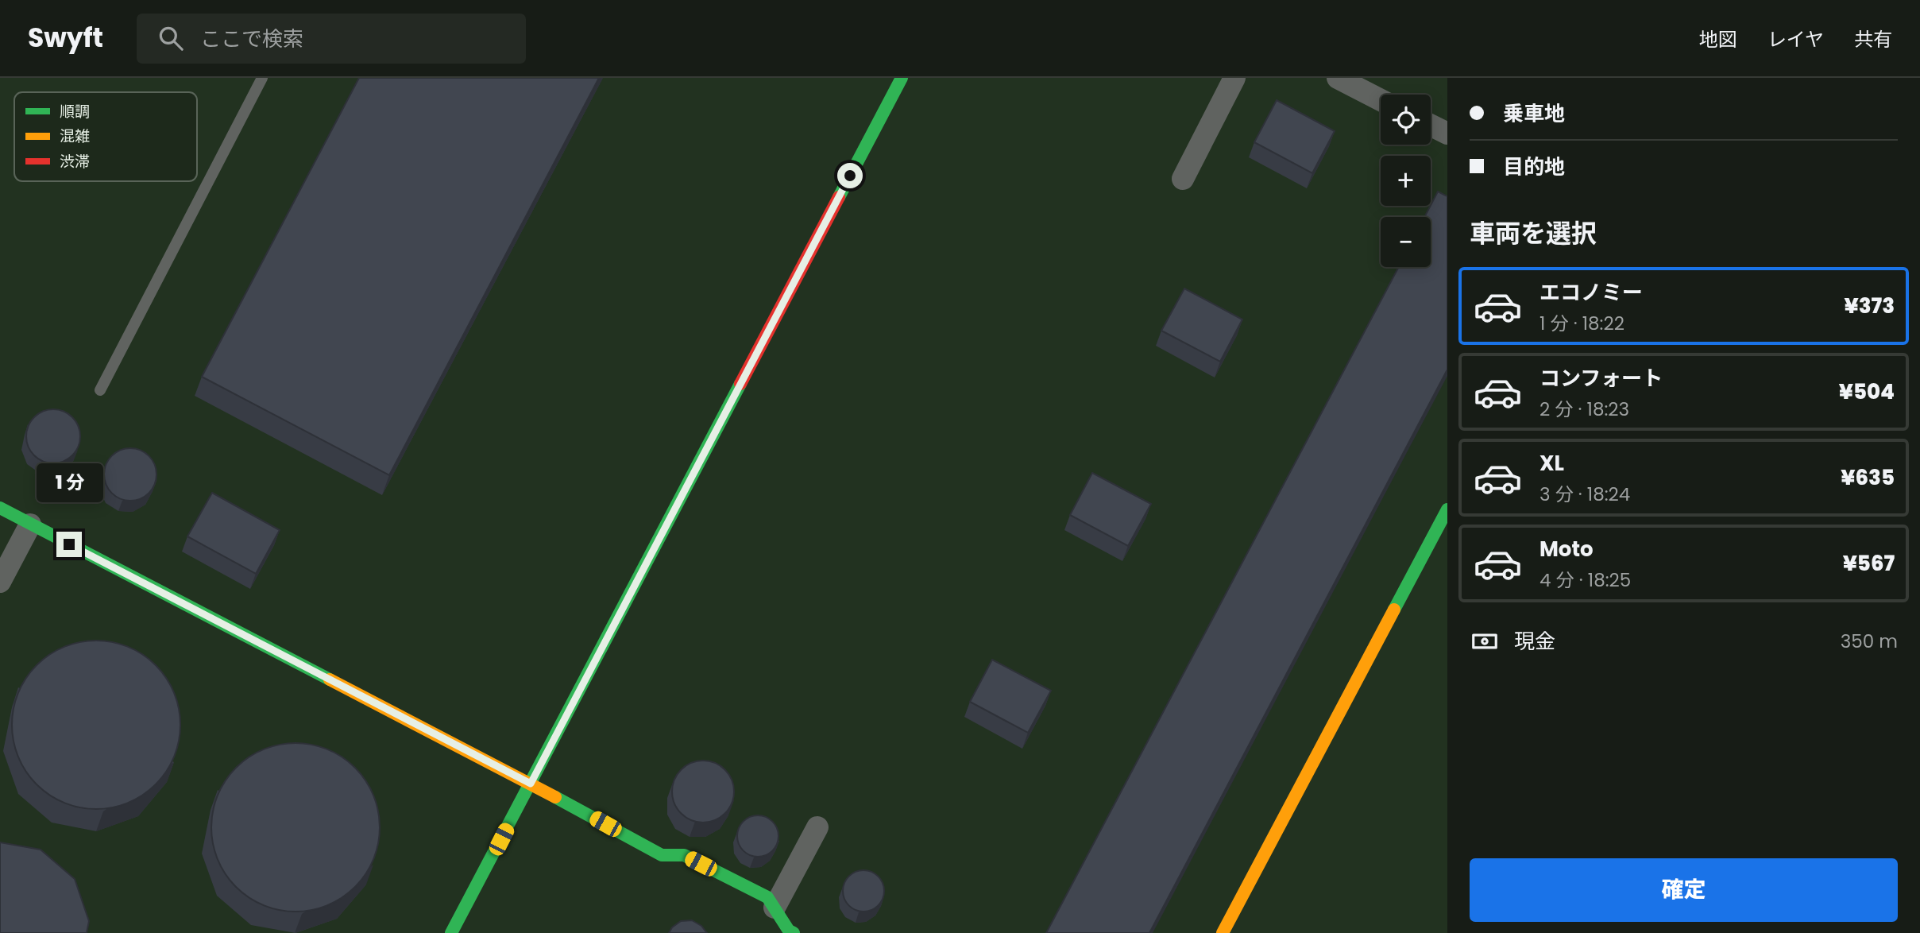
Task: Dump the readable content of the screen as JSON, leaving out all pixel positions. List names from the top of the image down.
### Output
{
  "legend": ["順調", "混雑", "渋滞"],
  "page": {
    "header": "Swyft",
    "search": "ここで検索",
    "nav": ["地図", "レイヤ", "共有"],
    "banner": ["乗車地", "目的地"],
    "map_buttons": ["+", "−"],
    "heading": "車両を選択",
    "list": [
      {
        "name": "エコノミー",
        "note": "1 分 · 18:22",
        "value": "¥373"
      },
      {
        "name": "コンフォート",
        "note": "2 分 · 18:23",
        "value": "¥504"
      },
      {
        "name": "XL",
        "note": "3 分 · 18:24",
        "value": "¥635"
      },
      {
        "name": "Moto",
        "note": "4 分 · 18:25",
        "value": "¥567"
      }
    ],
    "bubble": "1 分",
    "pay": ["現金", "350 m"],
    "buttons": "確定"
  }
}
